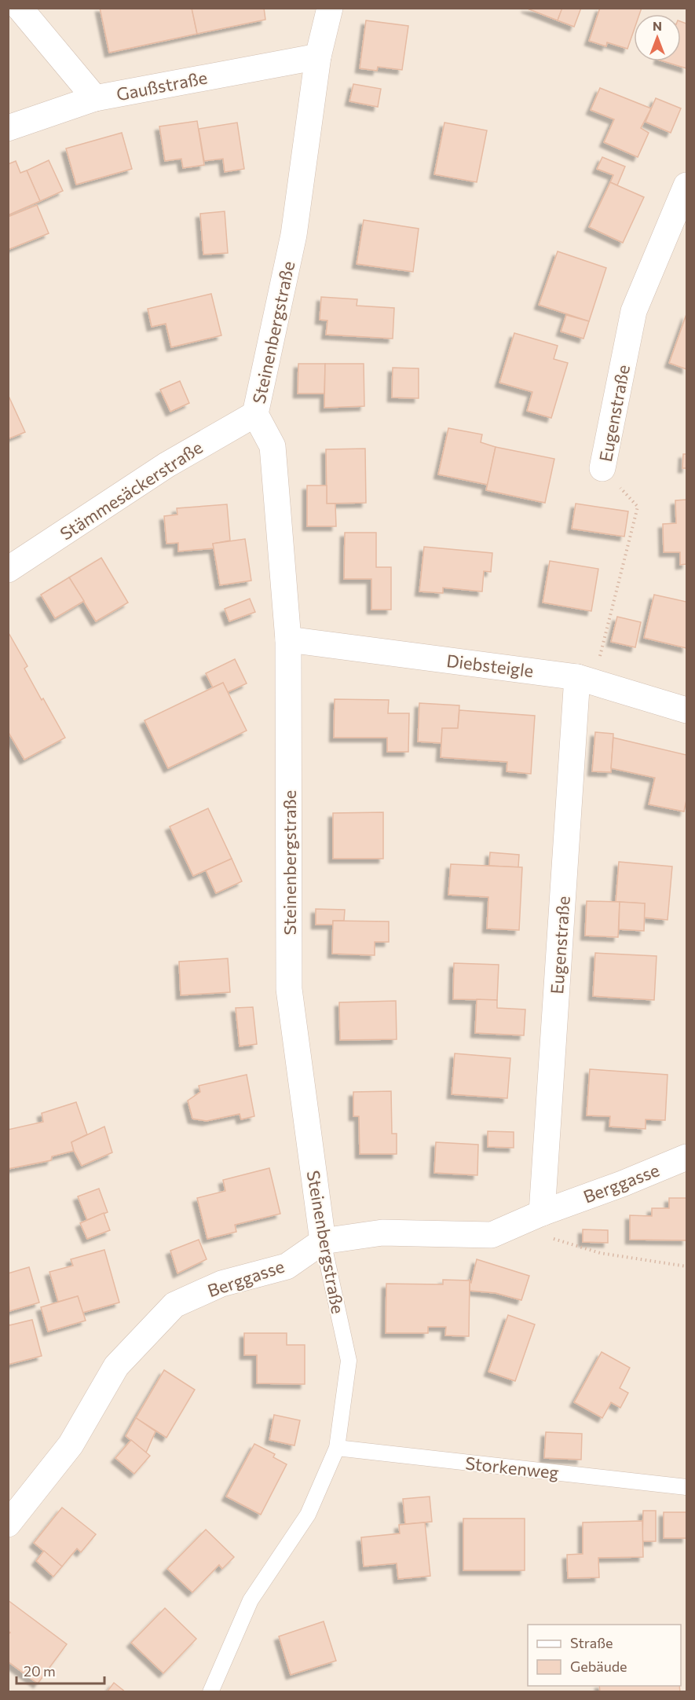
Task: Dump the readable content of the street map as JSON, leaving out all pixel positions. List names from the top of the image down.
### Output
{
  "streets": {
    "street": [
      "Gaußstraße",
      "Steinenbergstraße",
      "Eugenstraße",
      "Stämmesäckerstraße",
      "Diebsteigle",
      "Berggasse"
    ],
    "lane": ["Storkenweg"]
  },
  "crossings": [
    ["Gaußstraße", "Steinenbergstraße"],
    ["Steinenbergstraße", "Stämmesäckerstraße"],
    ["Steinenbergstraße", "Diebsteigle"],
    ["Steinenbergstraße", "Berggasse"],
    ["Steinenbergstraße", "Storkenweg"],
    ["Eugenstraße", "Diebsteigle"],
    ["Eugenstraße", "Berggasse"]
  ],
  "legend": ["Straße", "Gebäude"],
  "scale_bar": "20 m",
  "north": "top"
}
